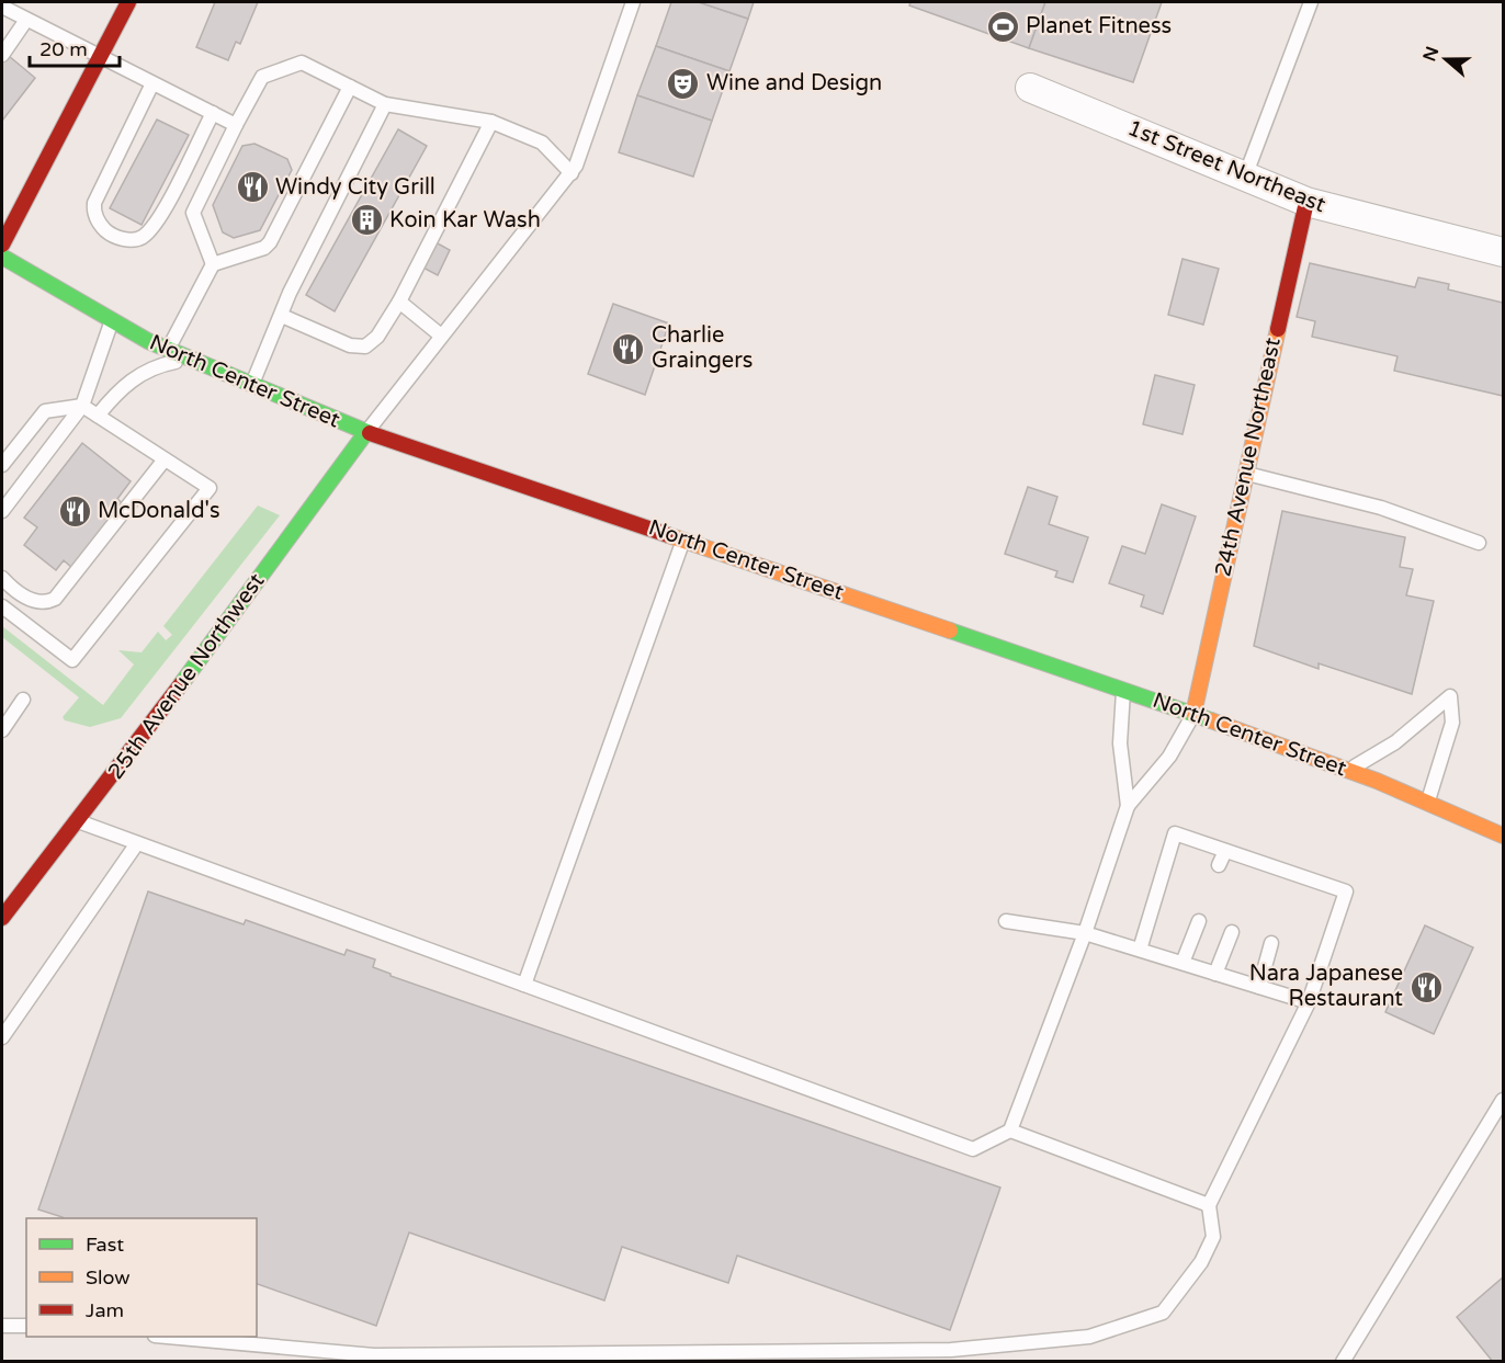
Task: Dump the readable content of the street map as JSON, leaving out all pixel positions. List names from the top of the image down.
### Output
{
  "streets": {
    "main road": ["North Center Street", "24th Avenue Northeast", "25th Avenue Northwest"],
    "street": ["1st Street Northeast"]
  },
  "crossings": [
    ["1st Street Northeast", "24th Avenue Northeast"],
    ["North Center Street", "24th Avenue Northeast"],
    ["North Center Street", "25th Avenue Northwest"]
  ],
  "places": {
    "sports": ["Planet Fitness"],
    "theatre": ["Wine and Design"],
    "restaurant": [
      "Windy City Grill",
      "Charlie Graingers",
      "McDonald's",
      "Nara Japanese Restaurant"
    ],
    "building": ["Koin Kar Wash"]
  },
  "legend": ["Fast", "Slow", "Jam"],
  "scale_bar": "20 m",
  "north": "left"
}
